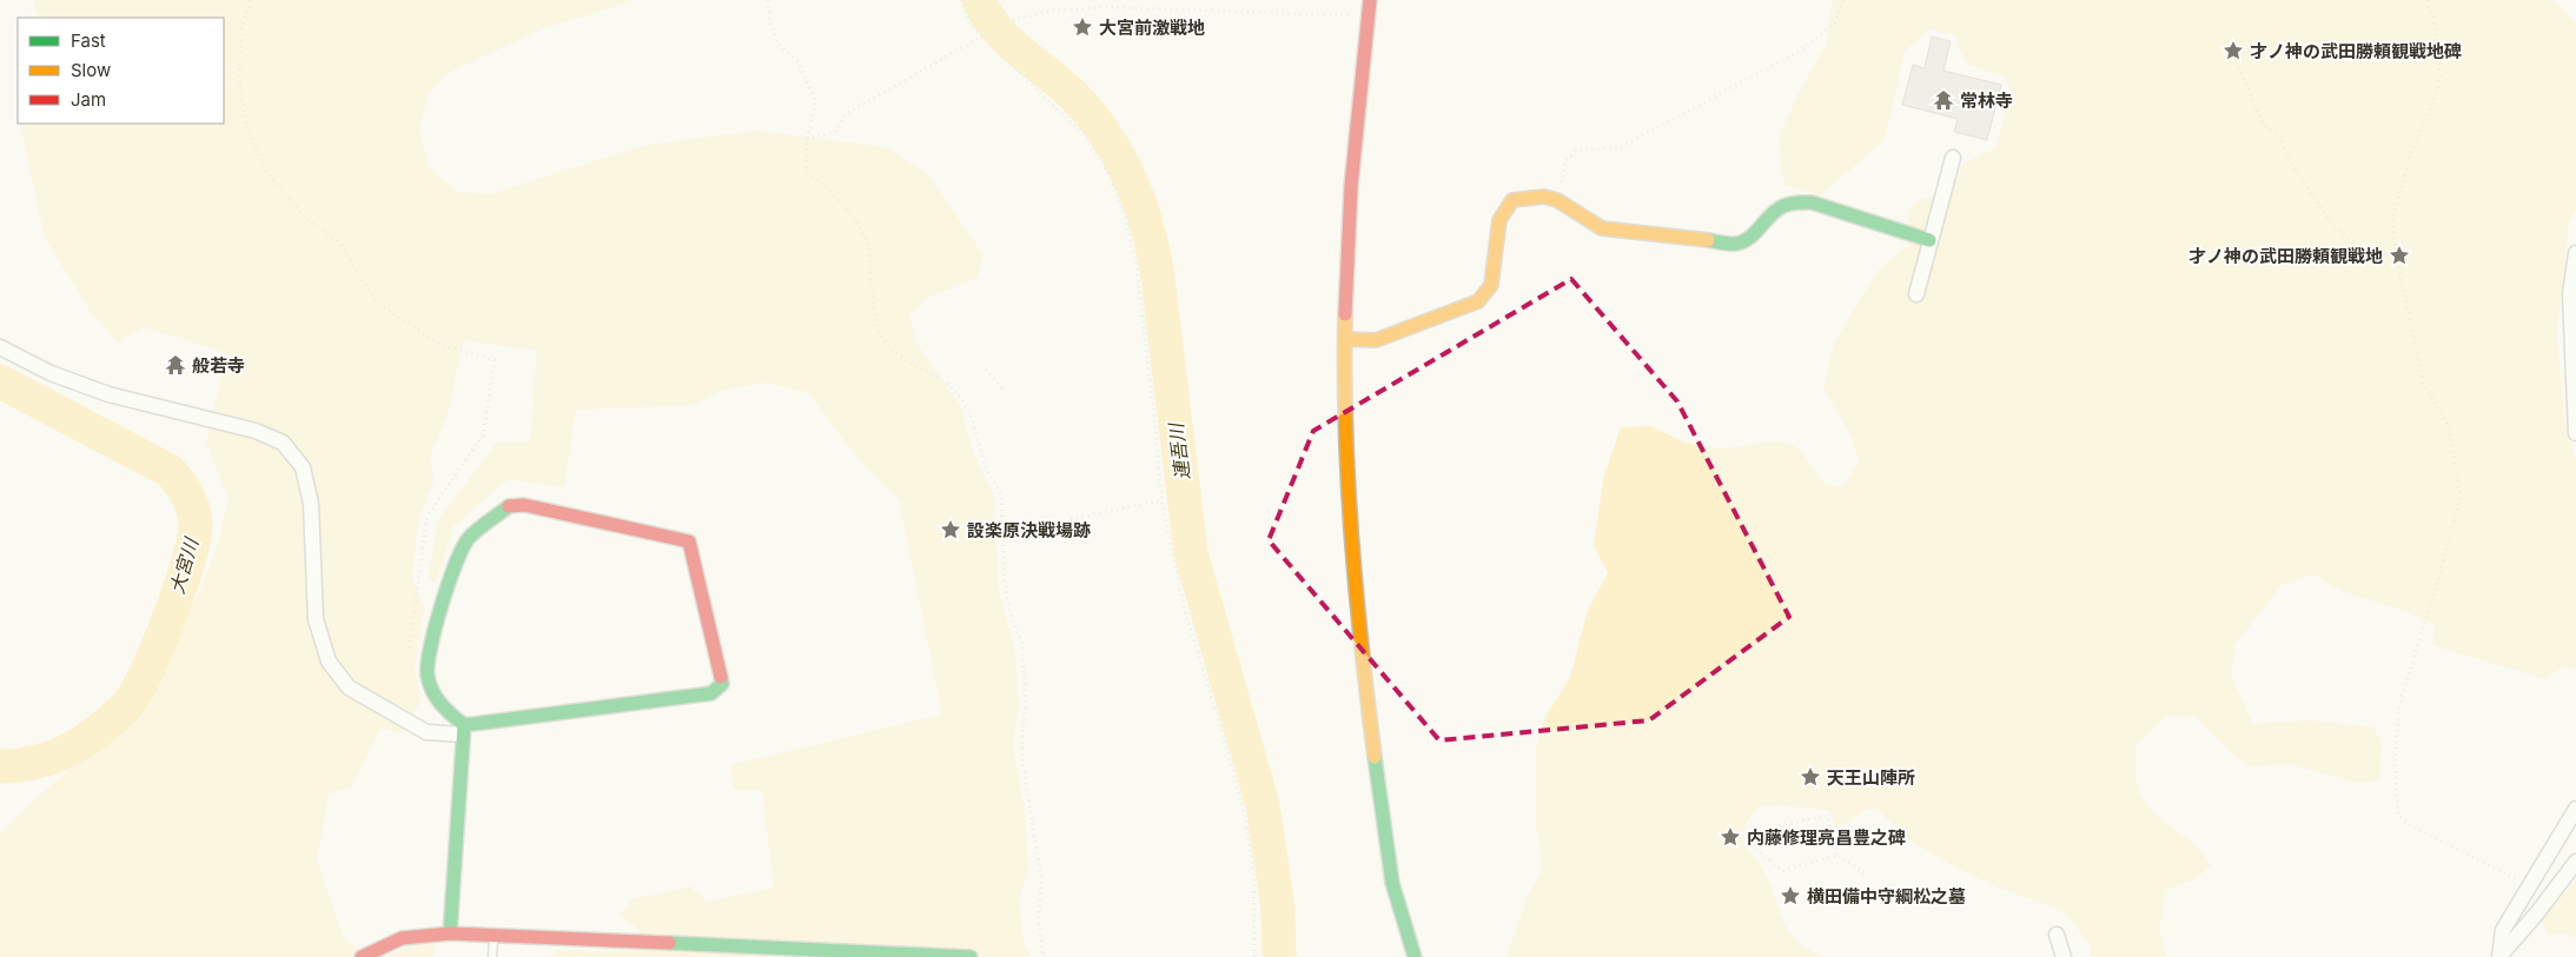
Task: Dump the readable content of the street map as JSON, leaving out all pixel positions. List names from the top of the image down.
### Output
{
  "water": ["連吾川", "大宮川"],
  "places": {
    "place": [
      "大宮前激戦地",
      "才ノ神の武田勝頼観戦地碑",
      "才ノ神の武田勝頼観戦地",
      "設楽原決戦場跡",
      "天王山陣所",
      "内藤修理亮昌豊之碑",
      "横田備中守綱松之墓"
    ],
    "temple": ["常林寺", "般若寺"]
  },
  "legend": ["Fast", "Slow", "Jam"]
}
